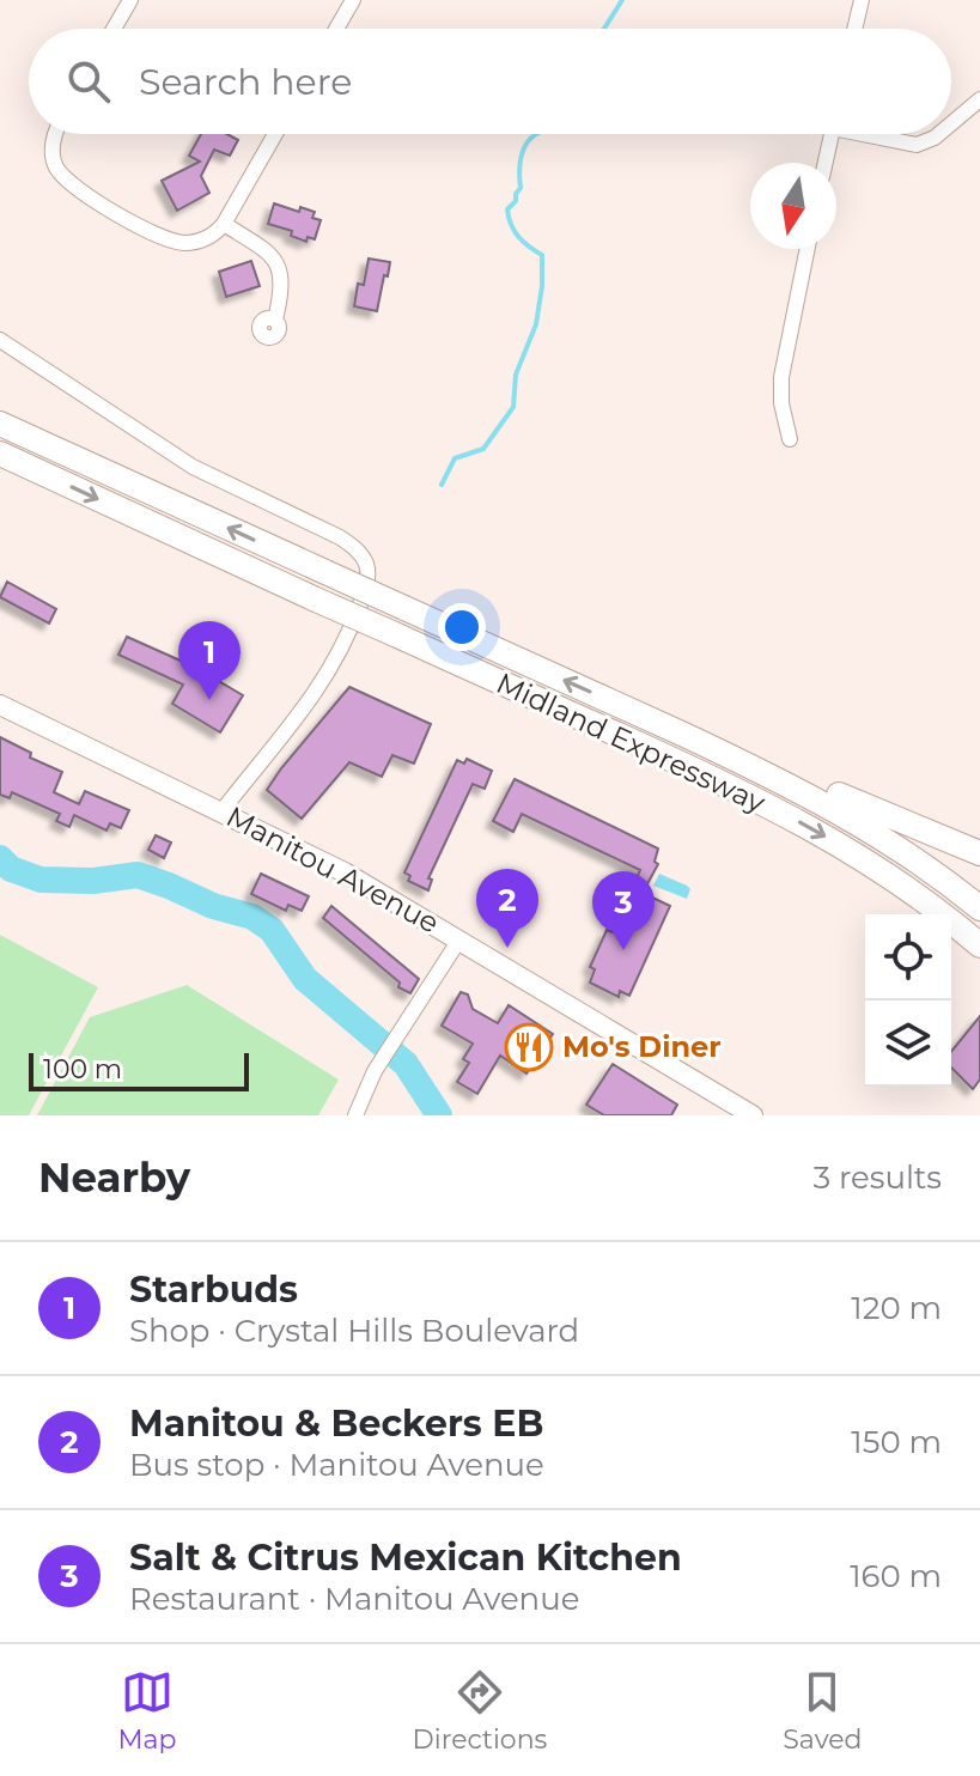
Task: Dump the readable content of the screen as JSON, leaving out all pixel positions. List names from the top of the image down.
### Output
{
  "streets": {
    "highway": ["Midland Expressway"],
    "main road": ["Manitou Avenue"]
  },
  "places": {
    "restaurant": ["Mo's Diner"]
  },
  "scale_bar": "100 m",
  "north": "bottom",
  "page": {
    "search": "Search here",
    "pins": ["1", "2", "3"],
    "scale": "100 m",
    "heading": ["Nearby", "3 results"],
    "list": [
      {
        "mark": "1",
        "name": "Starbuds",
        "note": "Shop · Crystal Hills Boulevard",
        "value": "120 m"
      },
      {
        "mark": "2",
        "name": "Manitou & Beckers EB",
        "note": "Bus stop · Manitou Avenue",
        "value": "150 m"
      },
      {
        "mark": "3",
        "name": "Salt & Citrus Mexican Kitchen",
        "note": "Restaurant · Manitou Avenue",
        "value": "160 m"
      }
    ],
    "nav": ["Map", "Directions", "Saved"]
  }
}
